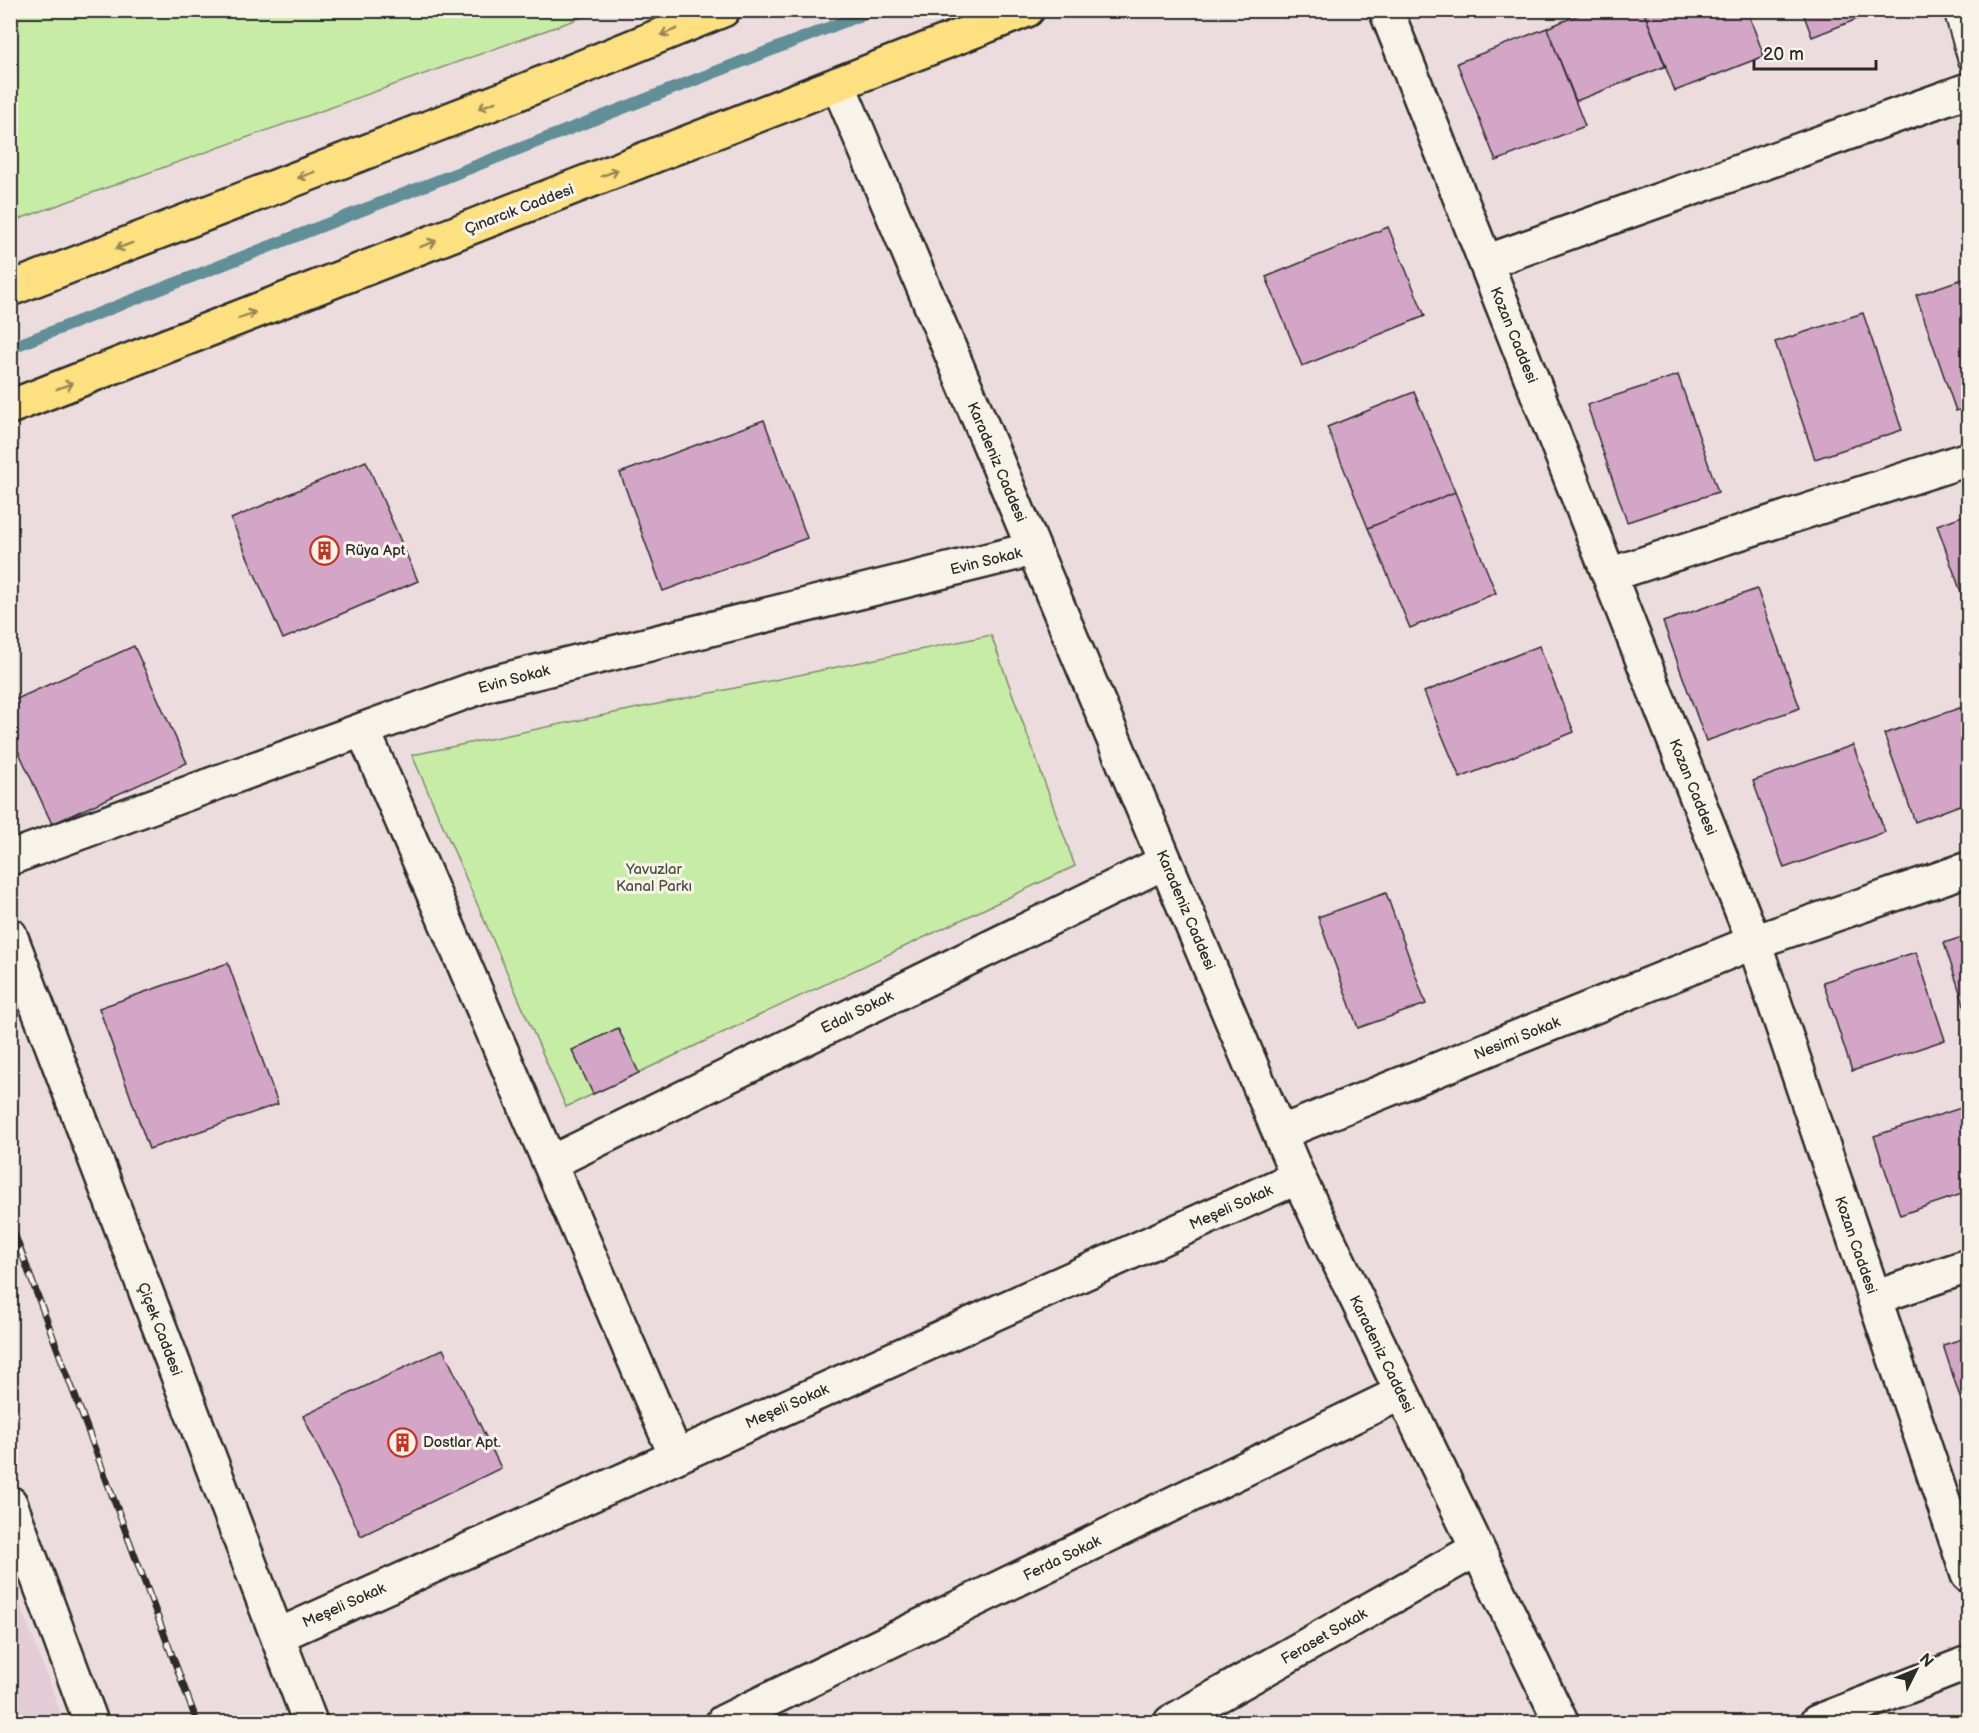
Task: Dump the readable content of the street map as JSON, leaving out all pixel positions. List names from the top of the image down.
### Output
{
  "streets": {
    "main road": ["Çınarcık Caddesi"],
    "street": [
      "Kozan Caddesi",
      "Karadeniz Caddesi",
      "Evin Sokak",
      "Edalı Sokak",
      "Nesimi Sokak",
      "Meşeli Sokak",
      "Çiçek Caddesi",
      "Ferda Sokak",
      "Feraset Sokak"
    ]
  },
  "crossings": [
    ["Çınarcık Caddesi", "Karadeniz Caddesi"],
    ["Kozan Caddesi", "Nesimi Sokak"],
    ["Karadeniz Caddesi", "Evin Sokak"],
    ["Karadeniz Caddesi", "Edalı Sokak"],
    ["Karadeniz Caddesi", "Nesimi Sokak"],
    ["Karadeniz Caddesi", "Meşeli Sokak"],
    ["Karadeniz Caddesi", "Ferda Sokak"],
    ["Karadeniz Caddesi", "Feraset Sokak"],
    ["Meşeli Sokak", "Çiçek Caddesi"]
  ],
  "parks": ["Yavuzlar Kanal Parkı"],
  "places": {
    "building": ["Rüya Apt", "Dostlar Apt."]
  },
  "scale_bar": "20 m",
  "north": "top right"
}
